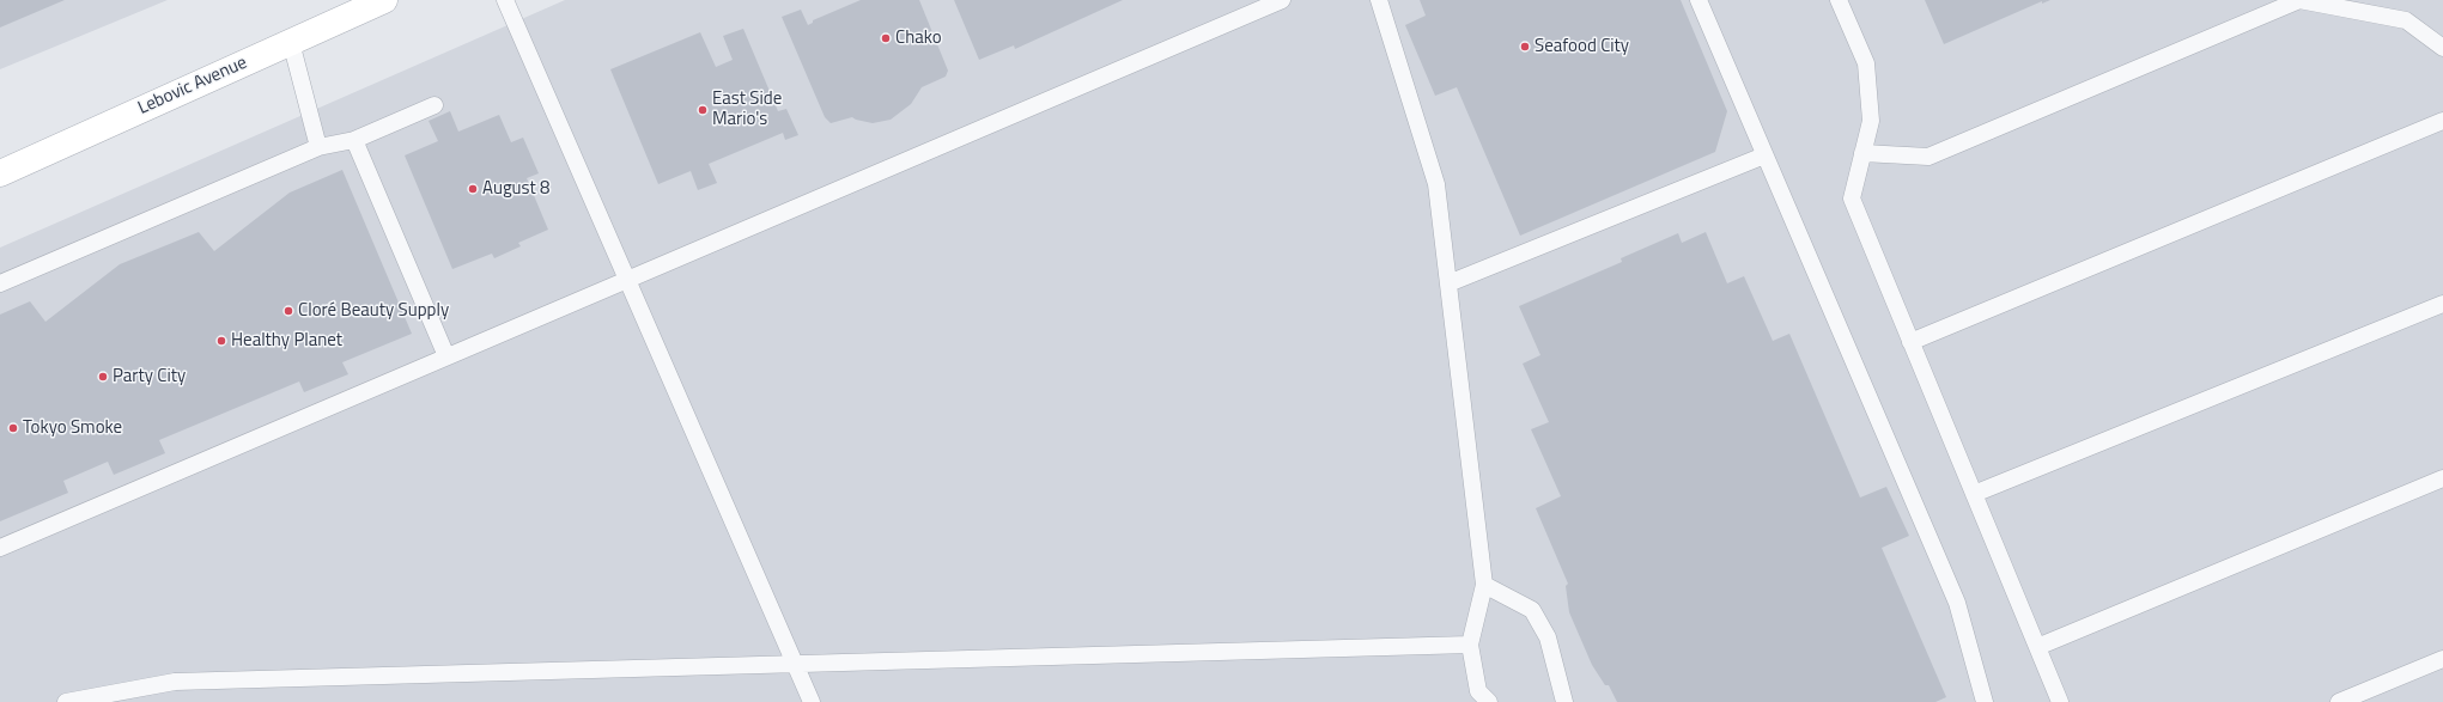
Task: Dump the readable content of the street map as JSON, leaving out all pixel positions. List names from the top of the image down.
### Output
{
  "streets": {
    "street": ["Lebovic Avenue"]
  },
  "places": [
    "Chako",
    "Seafood City",
    "East Side Mario's",
    "August 8",
    "Cloré Beauty Supply",
    "Healthy Planet",
    "Party City",
    "Tokyo Smoke"
  ]
}
